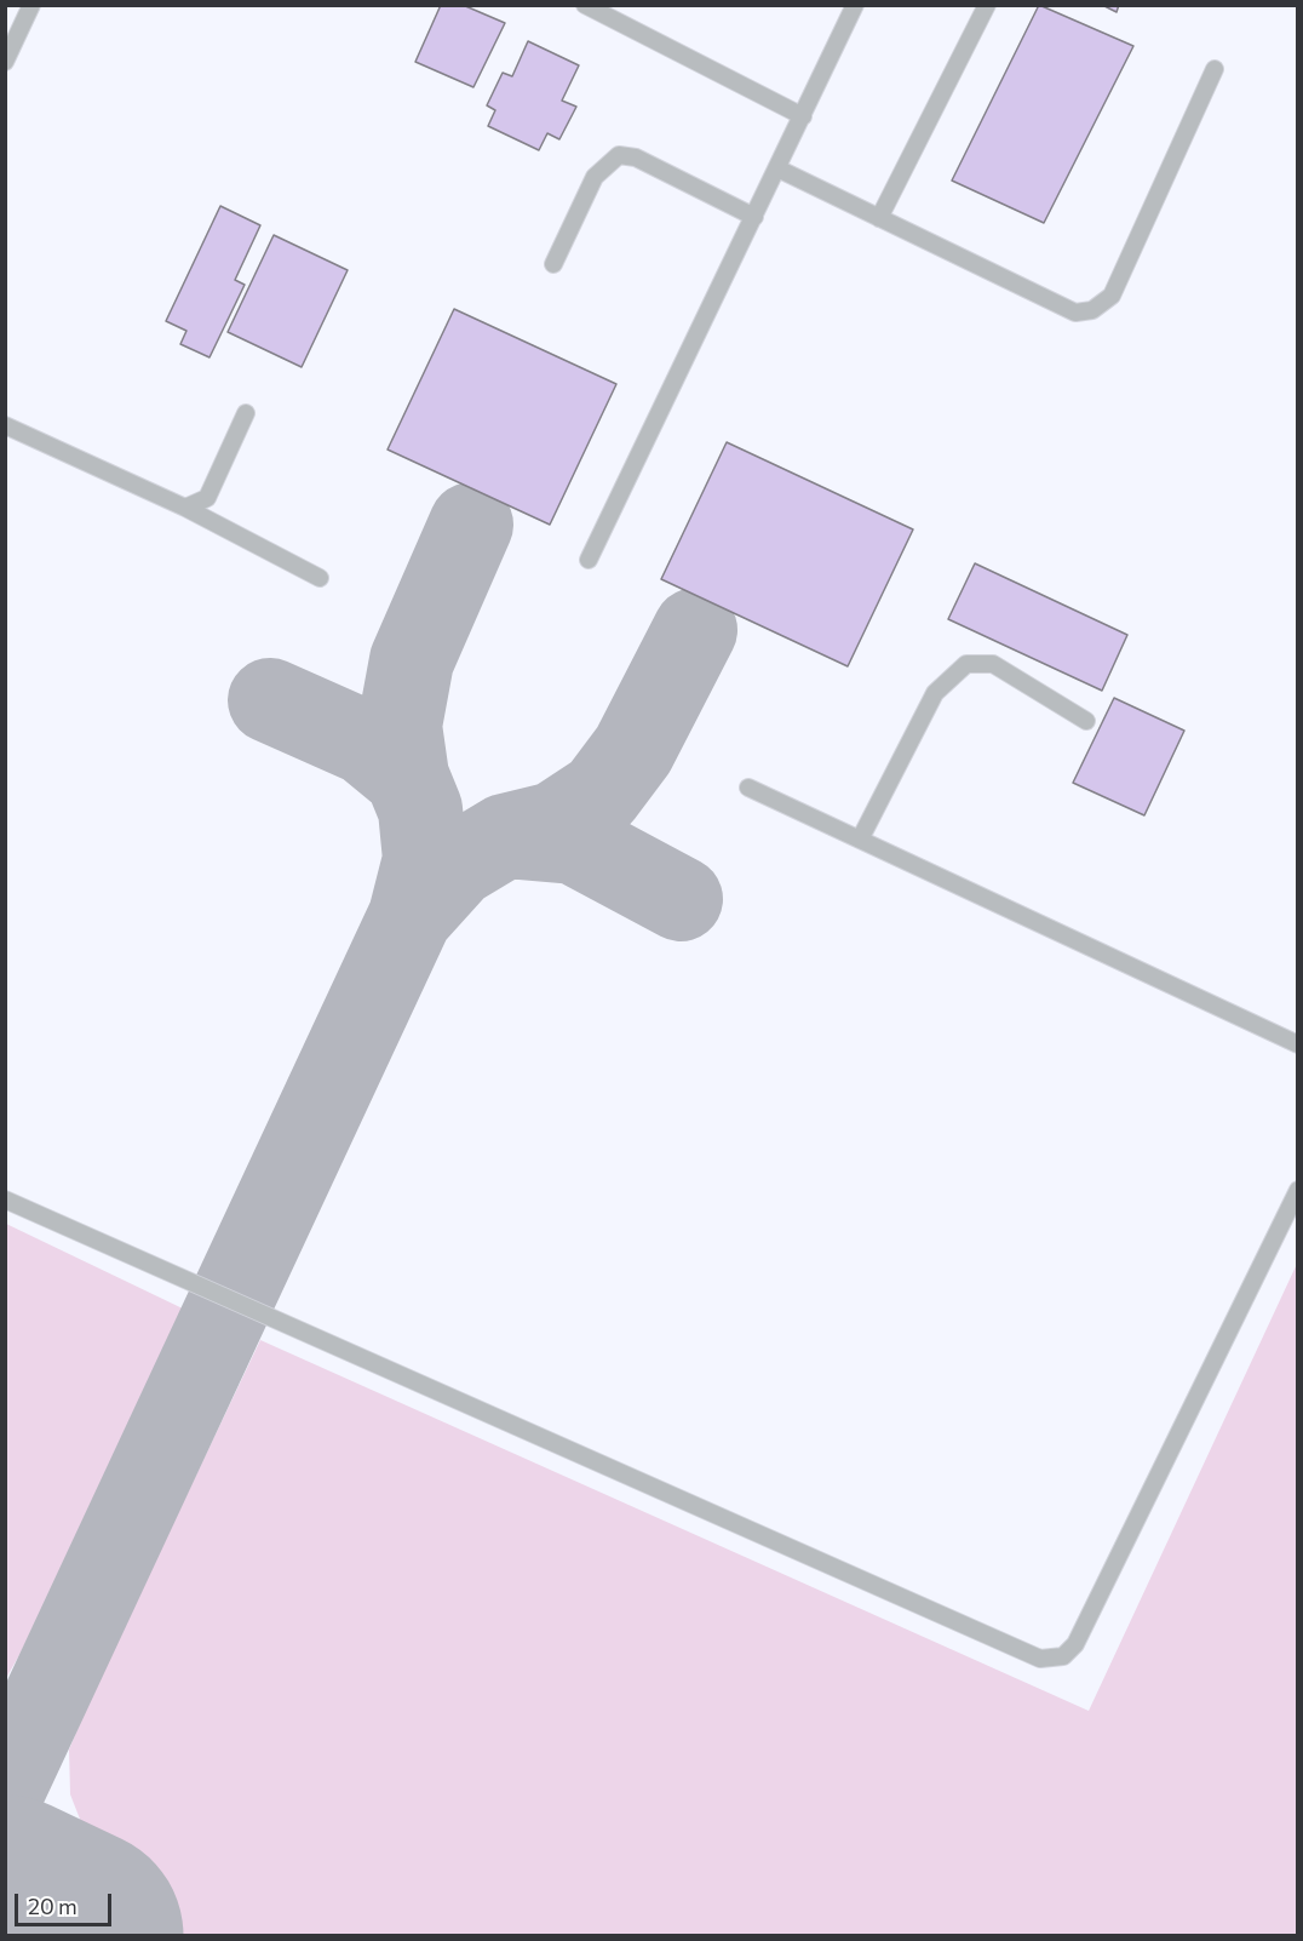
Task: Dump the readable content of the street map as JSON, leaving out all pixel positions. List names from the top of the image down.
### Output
{
  "scale_bar": "20 m"
}
